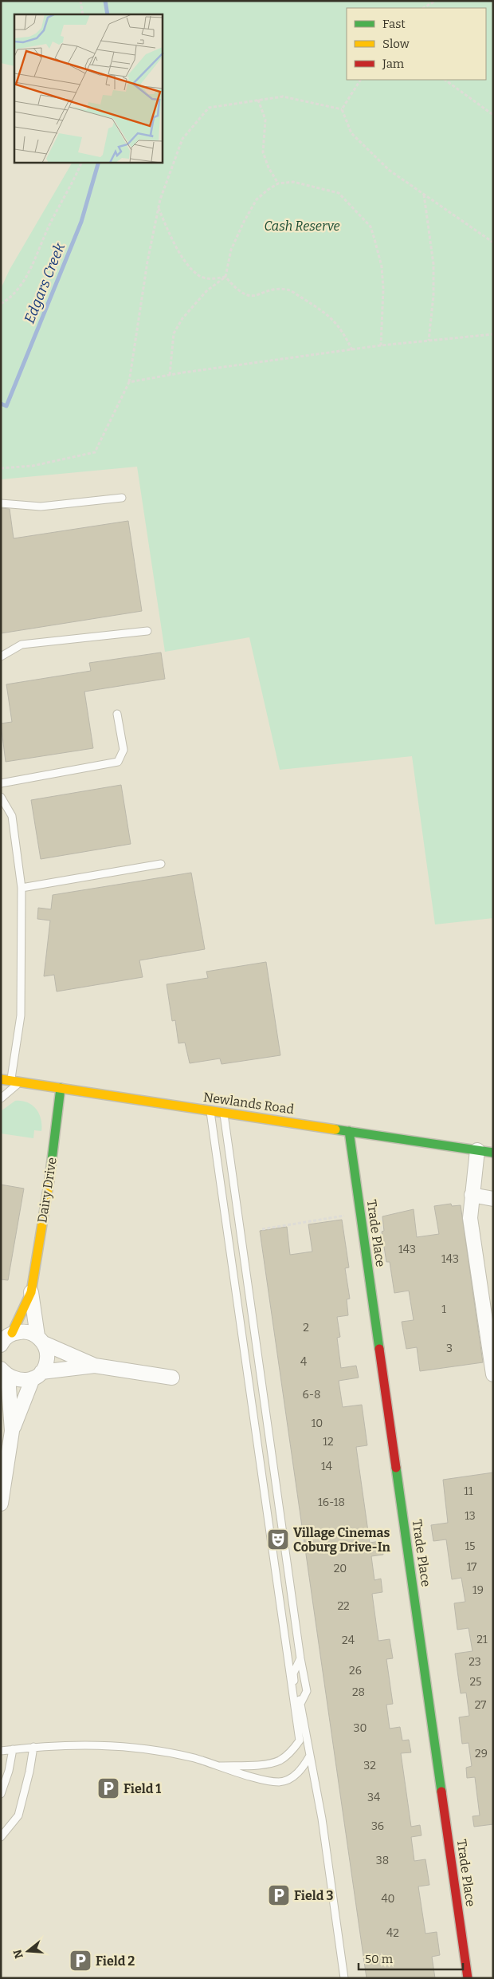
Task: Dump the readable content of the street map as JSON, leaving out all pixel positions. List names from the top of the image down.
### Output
{
  "streets": {
    "street": ["Newlands Road", "Dairy Drive", "Trade Place"]
  },
  "crossings": [
    ["Newlands Road", "Dairy Drive"],
    ["Newlands Road", "Trade Place"]
  ],
  "water": ["Edgars Creek"],
  "parks": ["Cash Reserve"],
  "places": {
    "theatre": ["Village Cinemas Coburg Drive-In"],
    "parking": ["Field 1", "Field 3", "Field 2"]
  },
  "house_numbers": [
    "143",
    "143",
    "1",
    "2",
    "3",
    "4",
    "6-8",
    "10",
    "12",
    "14",
    "11",
    "16-18",
    "13",
    "15",
    "17",
    "20",
    "19",
    "22",
    "21",
    "24",
    "23",
    "26",
    "25",
    "28",
    "27",
    "30",
    "29",
    "32",
    "34",
    "36",
    "38",
    "40",
    "42"
  ],
  "legend": ["Fast", "Slow", "Jam"],
  "scale_bar": "50 m",
  "north": "left"
}
